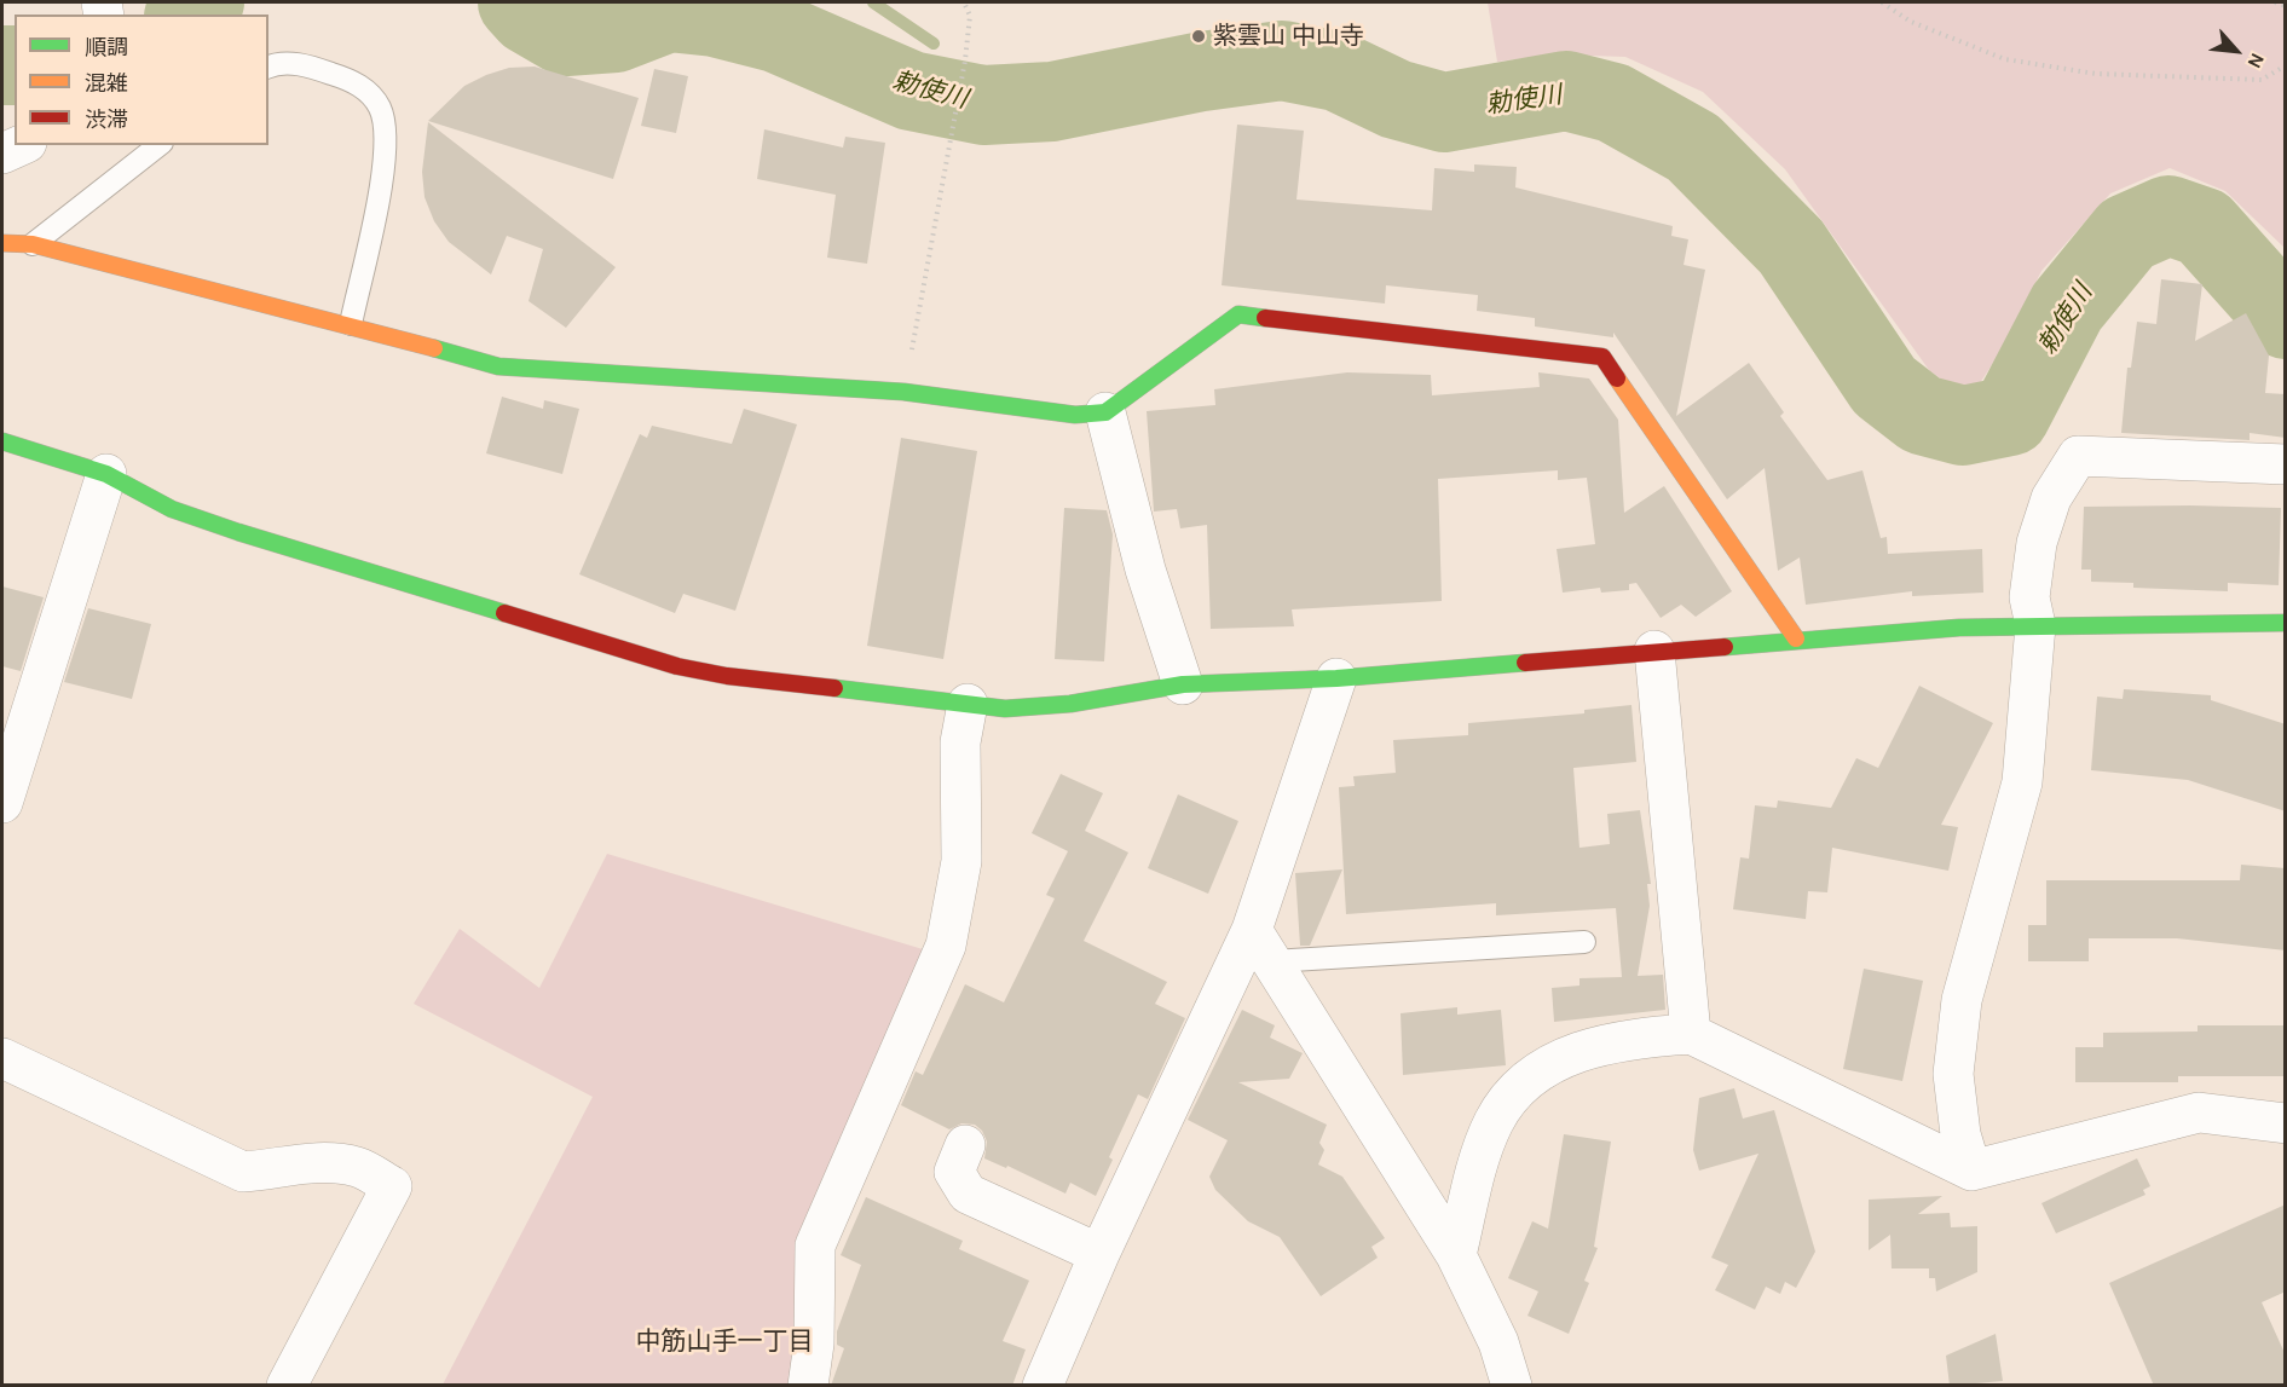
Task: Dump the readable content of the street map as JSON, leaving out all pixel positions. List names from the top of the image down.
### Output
{
  "districts": ["中筋山手一丁目"],
  "water": ["勅使川"],
  "places": ["紫雲山 中山寺"],
  "legend": ["順調", "混雑", "渋滞"],
  "north": "bottom right"
}
